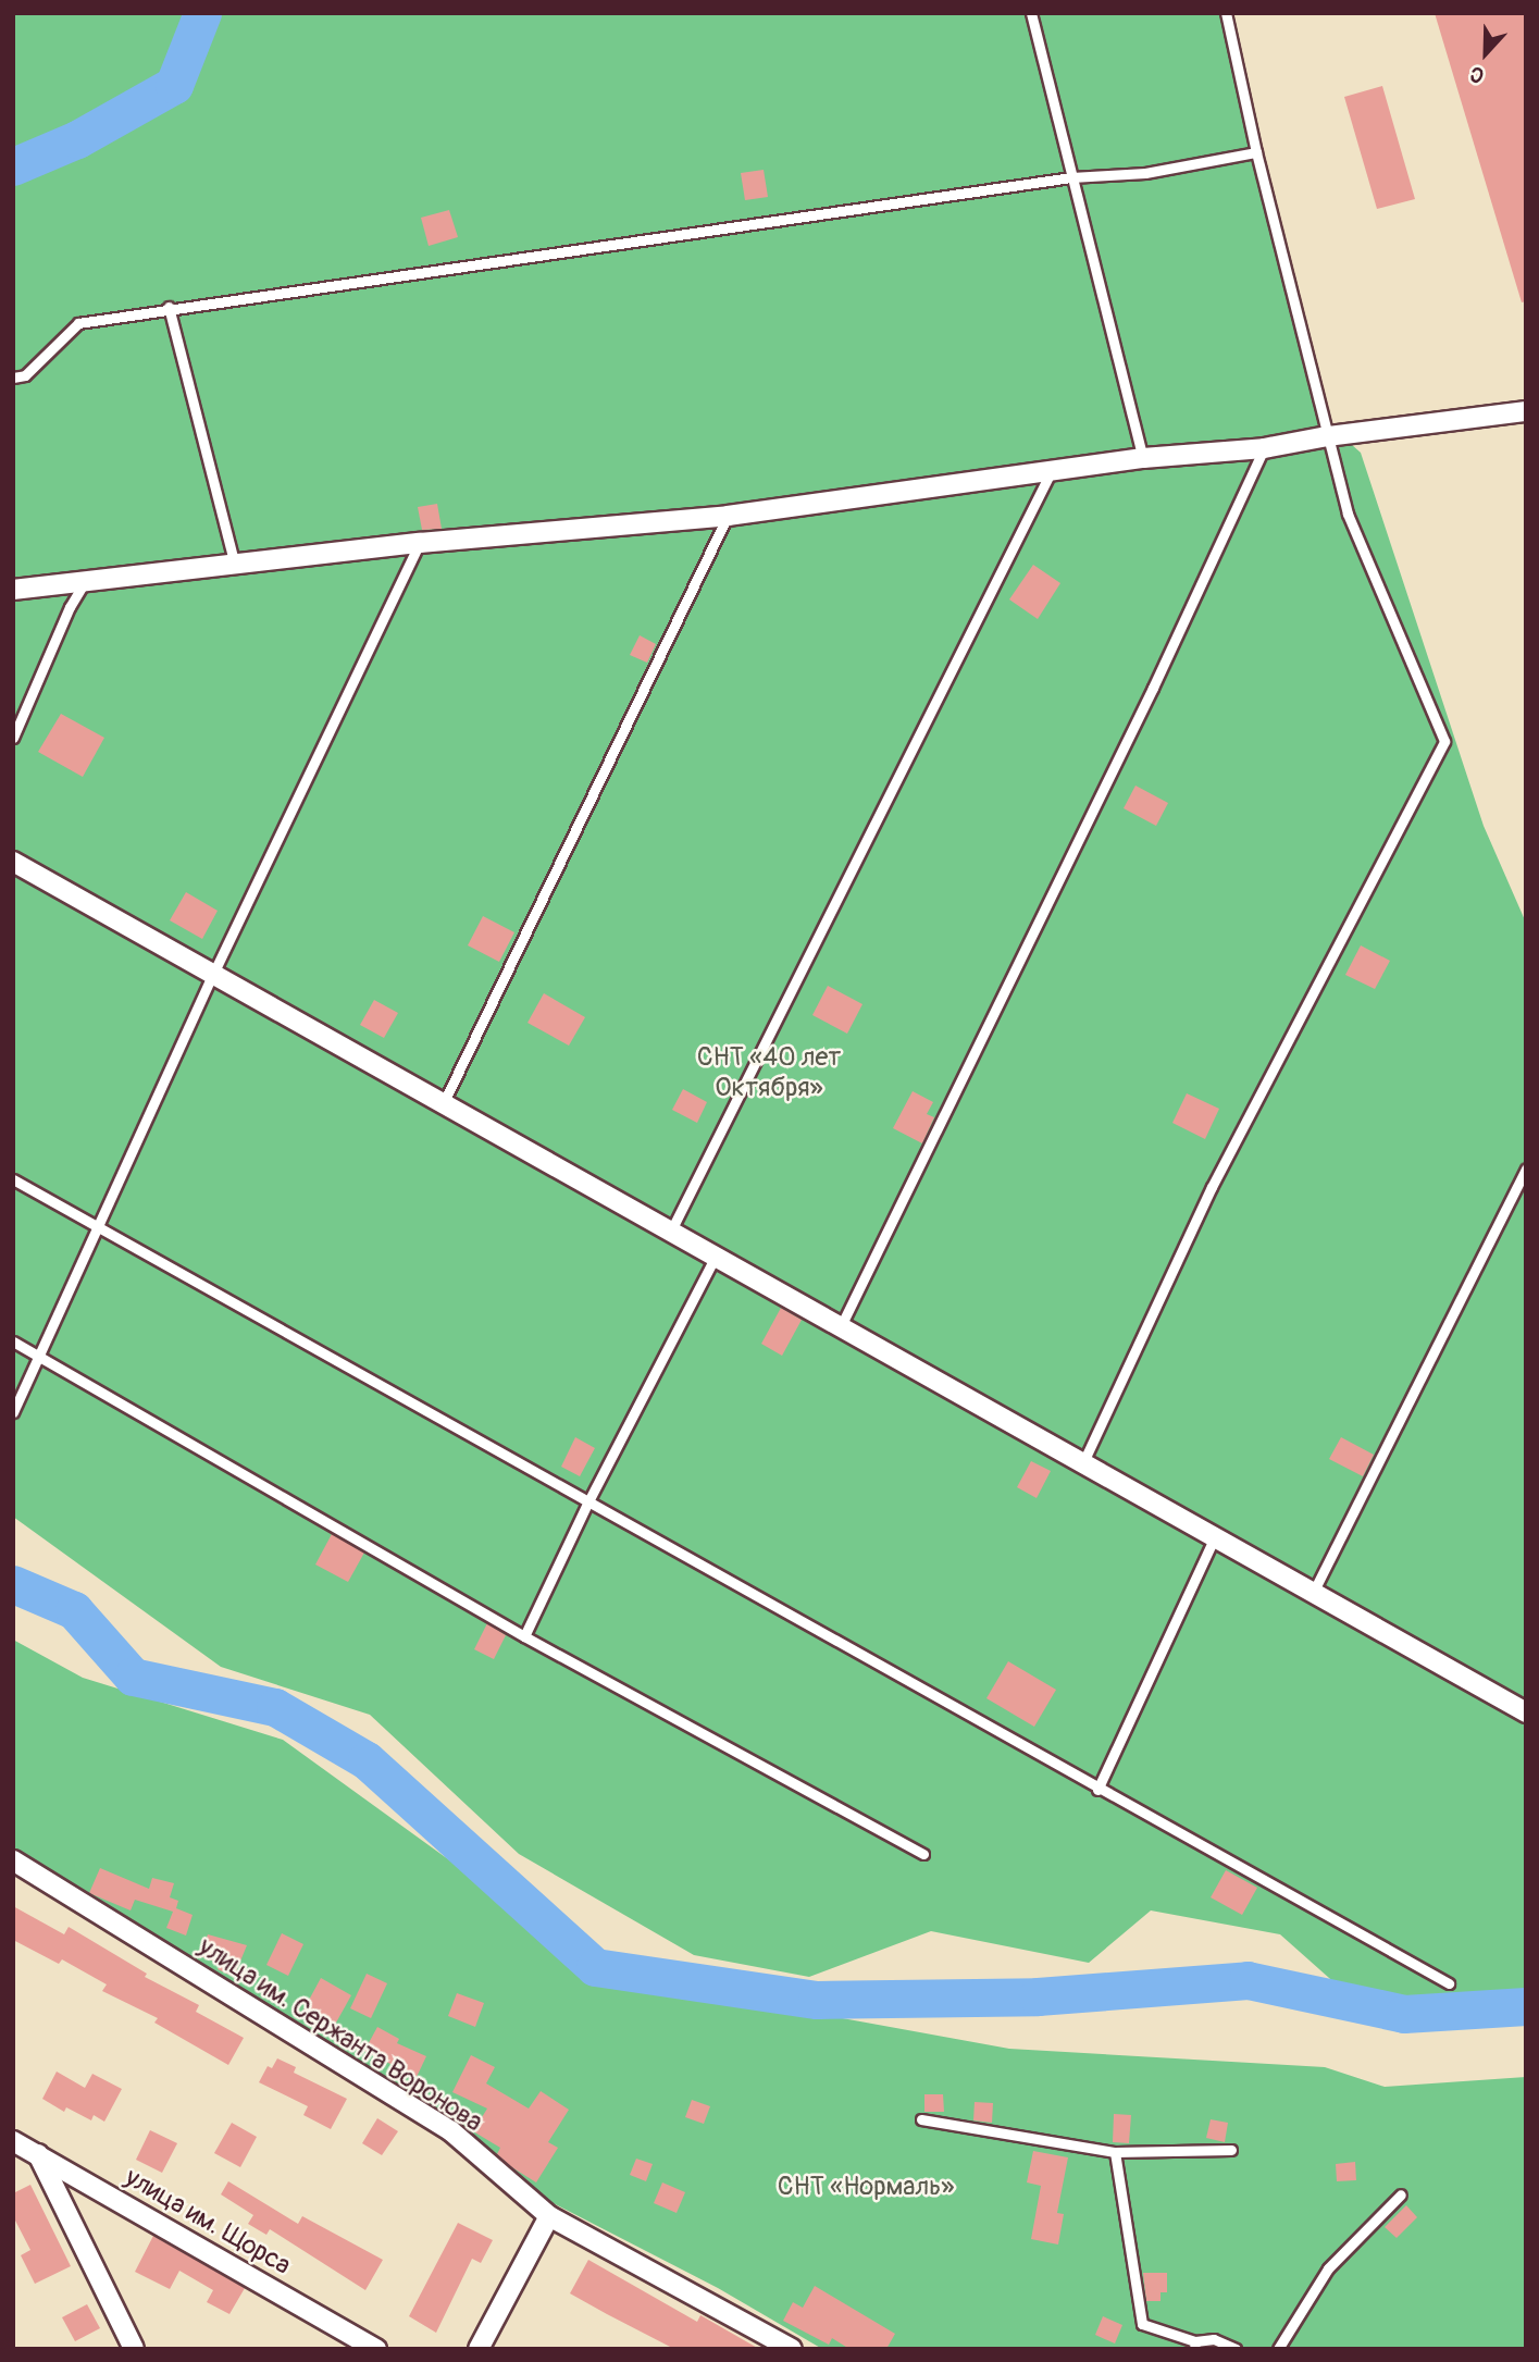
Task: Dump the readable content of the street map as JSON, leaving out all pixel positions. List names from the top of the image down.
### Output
{
  "streets": {
    "street": ["улица им. Сержанта Воронова", "улица им. Щорса"]
  },
  "parks": ["СНТ «40 лет Октября»", "СНТ «Нормаль»"],
  "north": "bottom"
}
